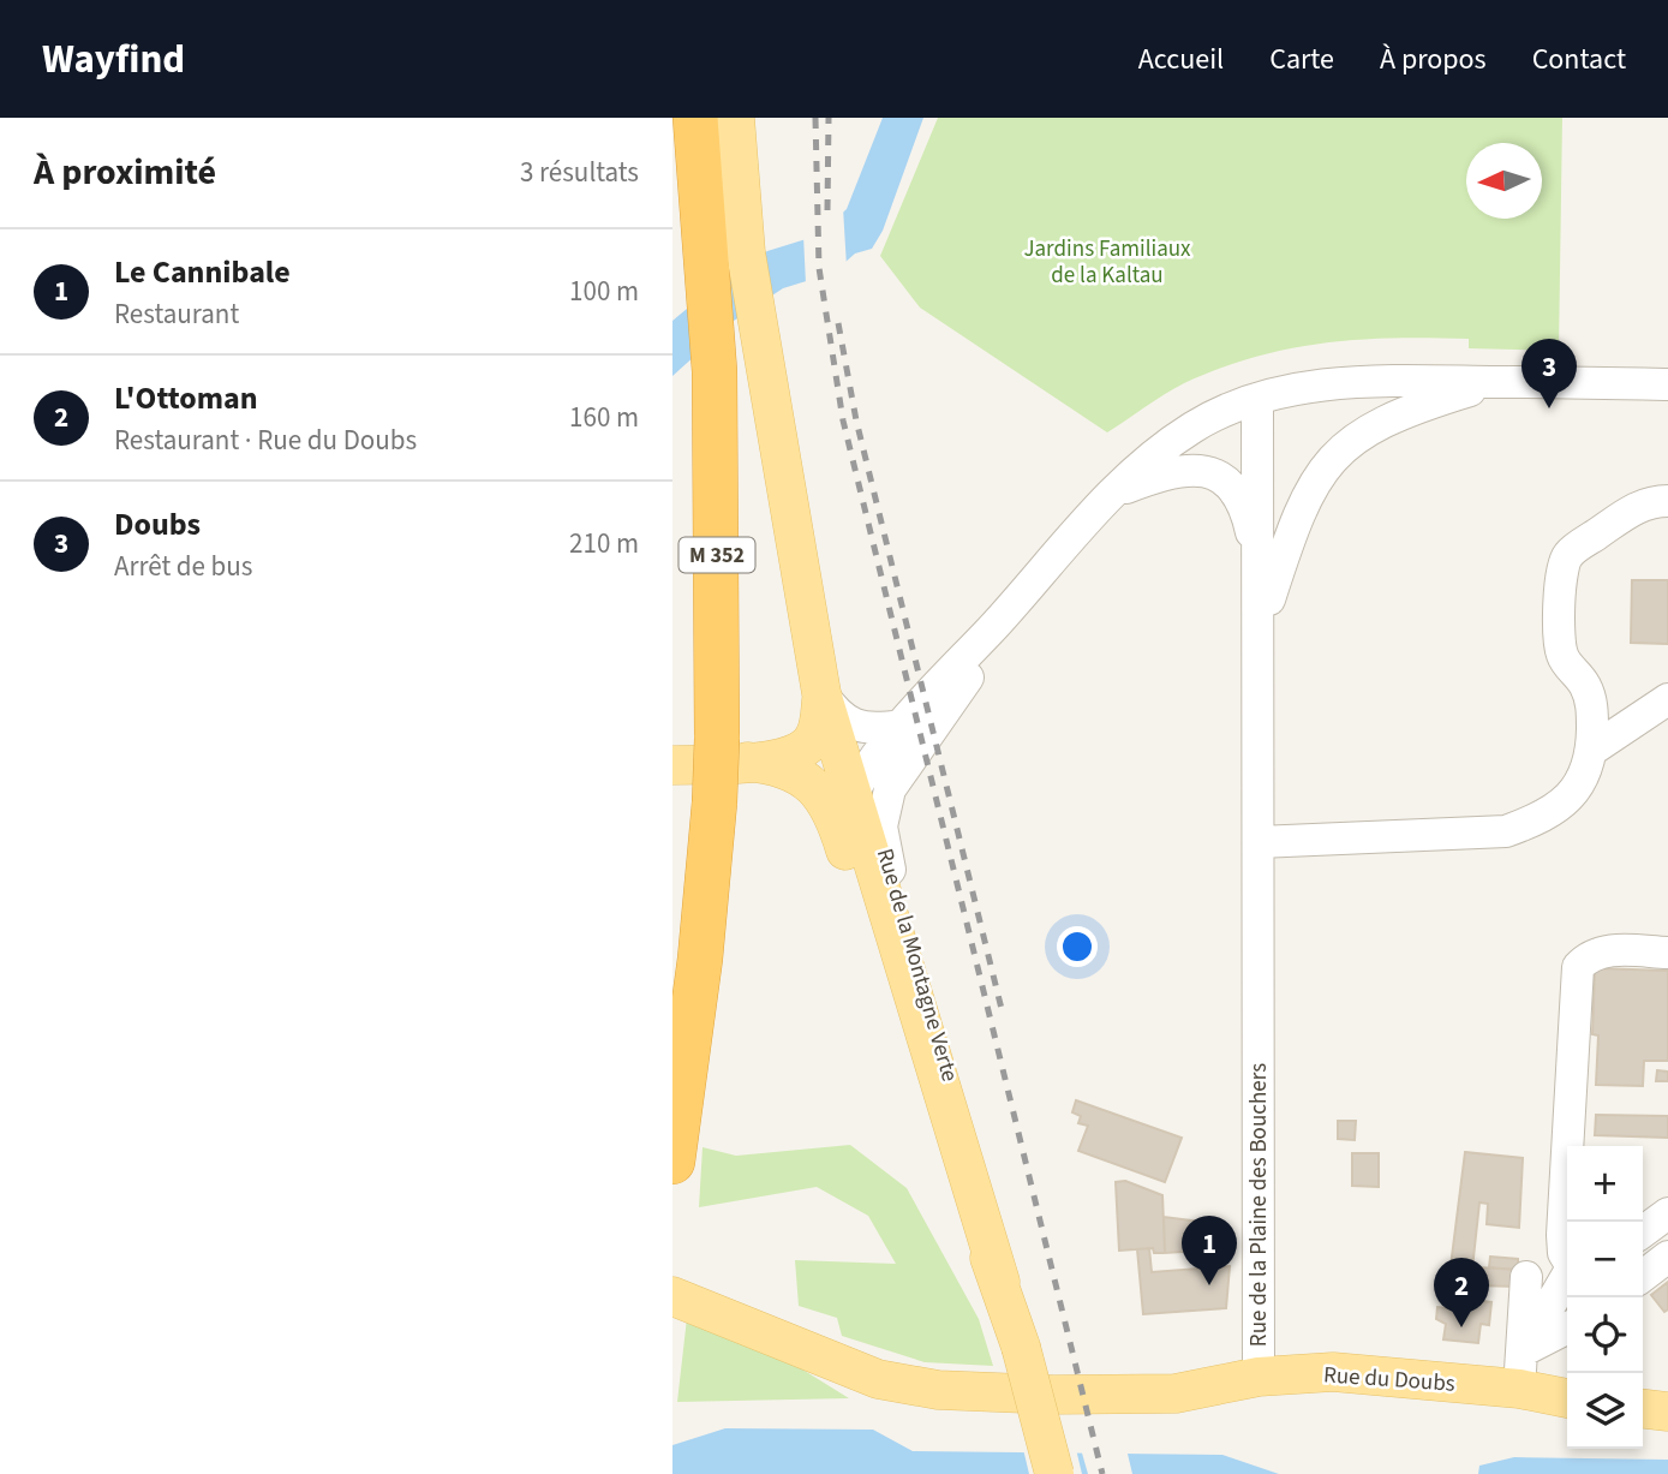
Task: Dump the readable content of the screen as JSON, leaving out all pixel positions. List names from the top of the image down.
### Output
{
  "streets": {
    "highway": ["M 352"],
    "main road": ["Rue de la Montagne Verte", "Rue de la Plaine des Bouchers", "Rue du Doubs"]
  },
  "crossings": [
    ["Rue de la Montagne Verte", "Rue de la Plaine des Bouchers"],
    ["Rue de la Plaine des Bouchers", "Rue du Doubs"]
  ],
  "parks": ["Jardins Familiaux de la Kaltau"],
  "north": "left",
  "page": {
    "header": "Wayfind",
    "nav": [
      "Accueil",
      "Carte",
      "À propos",
      "Contact"
    ],
    "heading": ["À proximité", "3 résultats"],
    "list": [
      {
        "mark": "1",
        "name": "Le Cannibale",
        "note": "Restaurant",
        "value": "100 m"
      },
      {
        "mark": "2",
        "name": "L'Ottoman",
        "note": "Restaurant · Rue du Doubs",
        "value": "160 m"
      },
      {
        "mark": "3",
        "name": "Doubs",
        "note": "Arrêt de bus",
        "value": "210 m"
      }
    ],
    "pins": ["3", "1", "2"],
    "map_buttons": ["+", "−"]
  }
}
